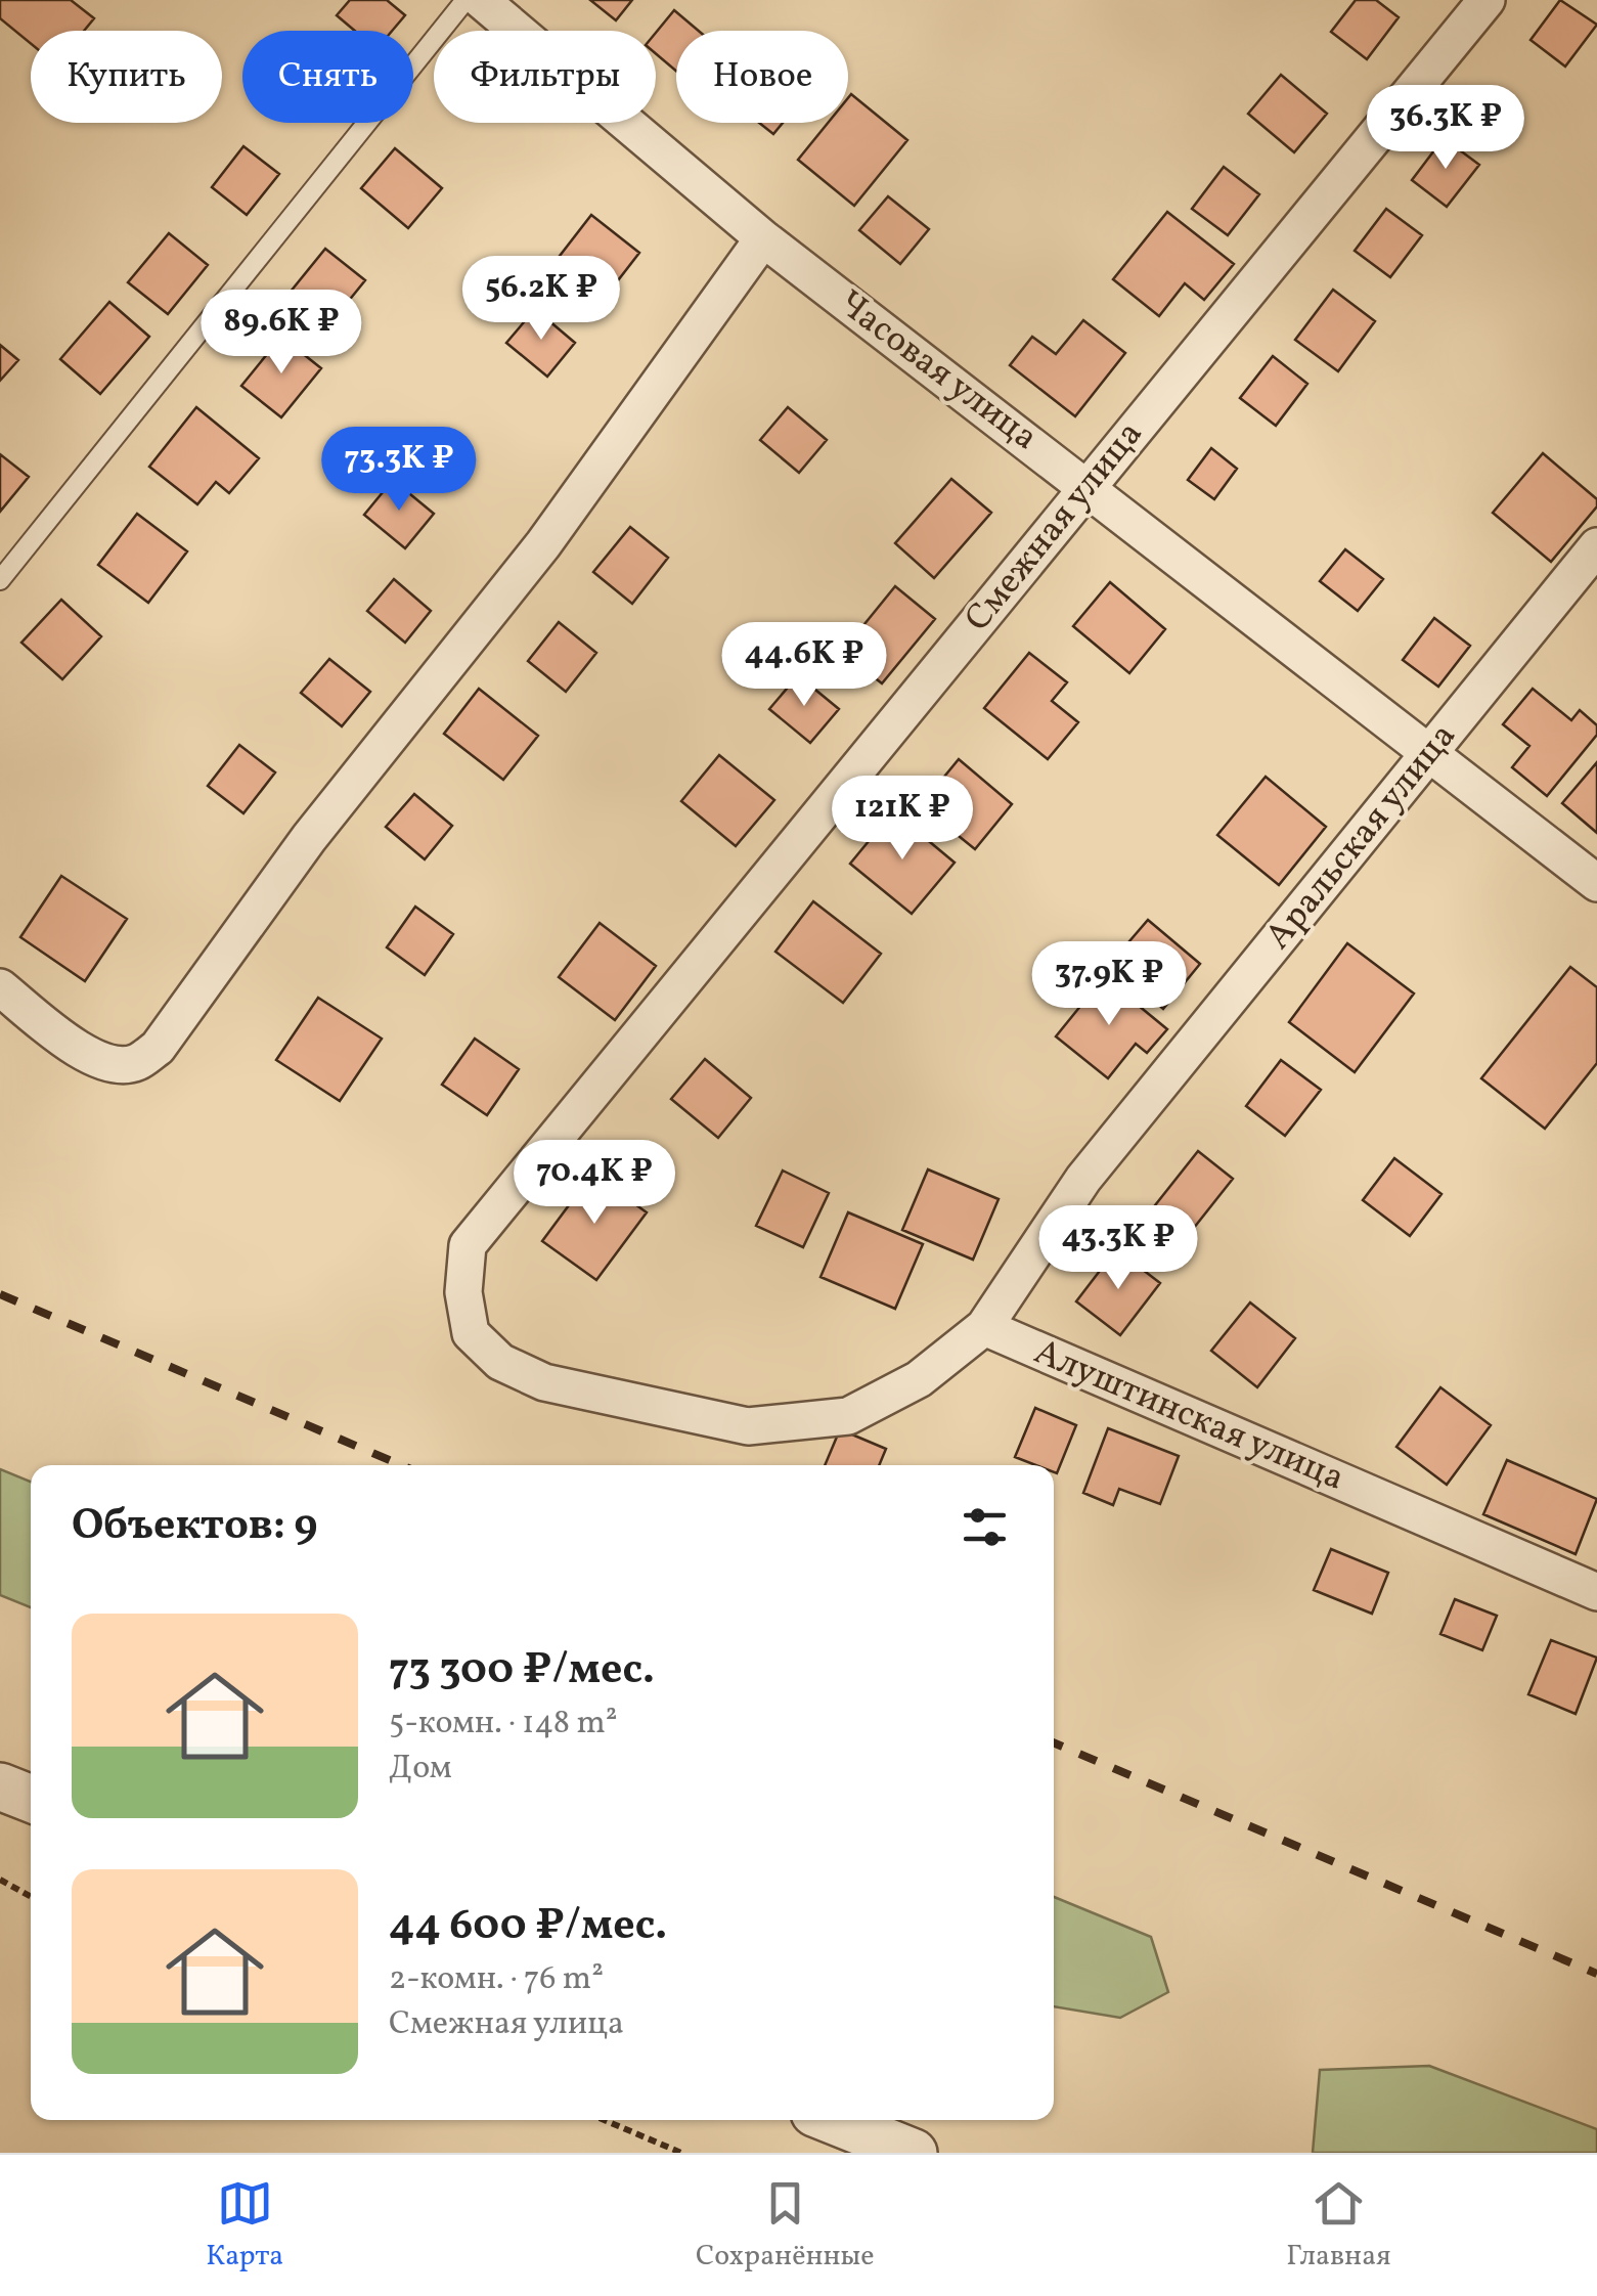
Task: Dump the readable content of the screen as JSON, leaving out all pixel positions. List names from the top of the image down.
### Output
{
  "streets": {
    "street": [
      "Часовая улица",
      "Смежная улица",
      "Аральская улица",
      "Алуштинская улица"
    ]
  },
  "crossings": [
    ["Часовая улица", "Смежная улица"],
    ["Часовая улица", "Аральская улица"],
    ["Смежная улица", "Аральская улица"],
    ["Смежная улица", "Алуштинская улица"],
    ["Аральская улица", "Алуштинская улица"]
  ],
  "page": {
    "chip": [
      "Купить",
      "Снять",
      "Фильтры",
      "Новое"
    ],
    "price": [
      "36.3K ₽",
      "56.2K ₽",
      "89.6K ₽",
      "73.3K ₽",
      "44.6K ₽",
      "121K ₽",
      "37.9K ₽",
      "70.4K ₽",
      "43.3K ₽"
    ],
    "heading": "Объектов: 9",
    "list": [
      {
        "name": "73 300 ₽/мес.",
        "note": "5-комн. · 148 m² · Дом"
      },
      {
        "name": "44 600 ₽/мес.",
        "note": "2-комн. · 76 m² · Смежная улица"
      }
    ],
    "tabs": ["Карта", "Сохранённые", "Главная"]
  }
}
